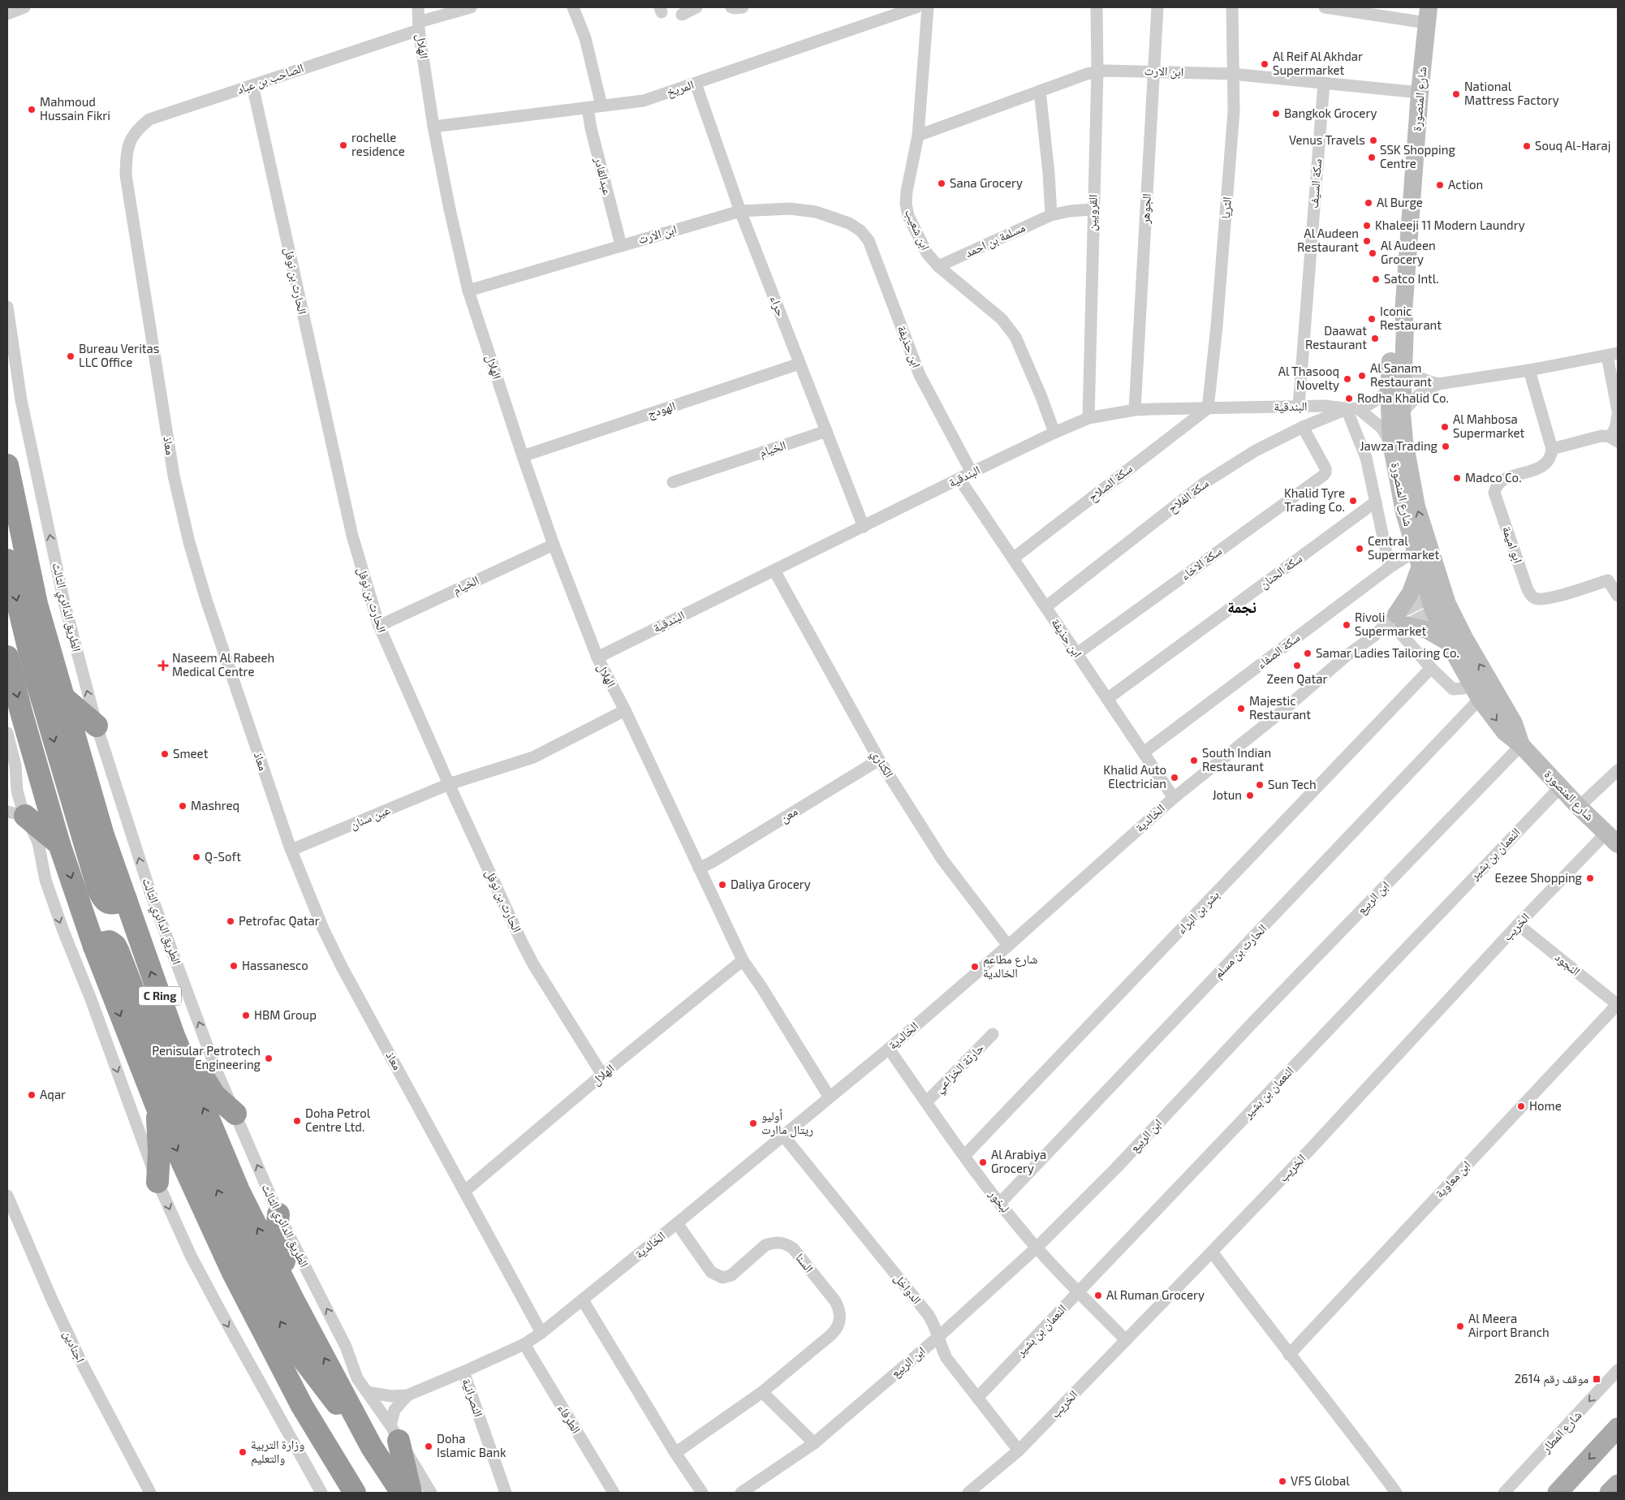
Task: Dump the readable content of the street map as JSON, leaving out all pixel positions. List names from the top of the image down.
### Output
{
  "streets": {
    "highway": ["الطريق الدائري الثالث", "C Ring"],
    "main road": ["شارع المنصورة"],
    "street": [
      "الهلال",
      "ابن الارت",
      "الصاحب بن عباد",
      "المريخ",
      "عبدالقادر",
      "سكة السيف",
      "الثريا",
      "الجوهر",
      "القرويين",
      "ابن شعيب",
      "مسلمة بن احمد",
      "الحارث بن نوفل",
      "حراء",
      "ابن حذيفة",
      "البندقية",
      "الهودج",
      "معاذ",
      "الخيام",
      "سكة الصلاح",
      "سكة الفلاح",
      "ابو اميمة",
      "سكة الاخاء",
      "سكة الحنان",
      "سكة الصفاء",
      "الكناري",
      "معن",
      "عين سنان",
      "الخالدية",
      "النعمان بن بشير",
      "ابن الربيع",
      "بشر بن البراء",
      "الخريب",
      "الحارث بن مسلم",
      "النجود",
      "حارثة الخزاعي",
      "ابن معاوية",
      "لبخور",
      "السنا",
      "الدواخل",
      "اجنادين",
      "النصرانية",
      "الطرفاء",
      "شارع المطار"
    ]
  },
  "crossings": [
    ["الهلال", "ابن الارت"],
    ["الهلال", "الصاحب بن عباد"],
    ["الهلال", "المريخ"],
    ["الهلال", "الحارث بن نوفل"],
    ["الهلال", "البندقية"],
    ["الهلال", "الهودج"],
    ["الهلال", "معاذ"],
    ["الهلال", "الخيام"],
    ["الهلال", "معن"],
    ["الهلال", "الخالدية"],
    ["ابن الارت", "شارع المنصورة"],
    ["ابن الارت", "عبدالقادر"],
    ["ابن الارت", "سكة السيف"],
    ["ابن الارت", "الثريا"],
    ["ابن الارت", "الجوهر"],
    ["ابن الارت", "القرويين"],
    ["ابن الارت", "ابن شعيب"],
    ["ابن الارت", "حراء"],
    ["ابن الارت", "ابن حذيفة"],
    ["الصاحب بن عباد", "الحارث بن نوفل"],
    ["الصاحب بن عباد", "معاذ"],
    ["المريخ", "عبدالقادر"],
    ["المريخ", "حراء"],
    ["شارع المنصورة", "سكة الصفاء"],
    ["شارع المنصورة", "الخالدية"],
    ["شارع المنصورة", "النعمان بن بشير"],
    ["شارع المنصورة", "ابن الربيع"],
    ["شارع المنصورة", "الخريب"],
    ["شارع المنصورة", "الحارث بن مسلم"],
    ["سكة السيف", "البندقية"],
    ["الثريا", "البندقية"],
    ["الثريا", "سكة الصلاح"],
    ["الجوهر", "البندقية"],
    ["القرويين", "مسلمة بن احمد"],
    ["القرويين", "البندقية"],
    ["ابن شعيب", "مسلمة بن احمد"],
    ["ابن شعيب", "البندقية"],
    ["الحارث بن نوفل", "الخيام"],
    ["الحارث بن نوفل", "عين سنان"],
    ["حراء", "البندقية"],
    ["حراء", "الهودج"],
    ["حراء", "الخيام"],
    ["ابن حذيفة", "البندقية"],
    ["ابن حذيفة", "سكة الصلاح"],
    ["ابن حذيفة", "سكة الفلاح"],
    ["ابن حذيفة", "سكة الاخاء"],
    ["ابن حذيفة", "سكة الحنان"],
    ["ابن حذيفة", "سكة الصفاء"],
    ["ابن حذيفة", "الخالدية"],
    ["البندقية", "سكة الصلاح"],
    ["البندقية", "سكة الفلاح"],
    ["البندقية", "الكناري"],
    ["معاذ", "عين سنان"],
    ["معاذ", "الخالدية"],
    ["سكة الفلاح", "سكة الاخاء"],
    ["الطريق الدائري الثالث", "الخالدية"],
    ["الكناري", "معن"],
    ["الكناري", "الخالدية"],
    ["الخالدية", "لبخور"],
    ["الخالدية", "السنا"],
    ["الخالدية", "الدواخل"],
    ["الخالدية", "النصرانية"],
    ["الخالدية", "الطرفاء"],
    ["النعمان بن بشير", "لبخور"],
    ["النعمان بن بشير", "الدواخل"],
    ["ابن الربيع", "لبخور"],
    ["ابن الربيع", "الدواخل"],
    ["بشر بن البراء", "لبخور"],
    ["الخريب", "النجود"],
    ["الخريب", "لبخور"],
    ["الخريب", "الدواخل"],
    ["الحارث بن مسلم", "لبخور"],
    ["النجود", "ابن معاوية"],
    ["حارثة الخزاعي", "لبخور"]
  ],
  "one_way": ["شارع المطار"],
  "districts": ["نجمة"],
  "places": {
    "other": [
      "Al Reif Al Akhdar Supermarket",
      "National Mattress Factory",
      "Mahmoud Hussain Fikri",
      "Bangkok Grocery",
      "Venus Travels",
      "rochelle residence",
      "Souq Al-Haraj",
      "SSK Shopping Centre",
      "Sana Grocery",
      "Action",
      "Al Burge",
      "Khaleeji 11 Modern Laundry",
      "Al Audeen Restaurant",
      "Al Audeen Grocery",
      "Satco Intl.",
      "Iconic Restaurant",
      "Daawat Restaurant",
      "Bureau Veritas LLC Office",
      "Al Sanam Restaurant",
      "Al Thasooq Novelty",
      "Rodha Khalid Co.",
      "Al Mahbosa Supermarket",
      "Jawza Trading",
      "Madco Co.",
      "Khalid Tyre Trading Co.",
      "Central Supermarket",
      "Rivoli Supermarket",
      "Samar Ladies Tailoring Co.",
      "Zeen Qatar",
      "Majestic Restaurant",
      "Smeet",
      "South Indian Restaurant",
      "Khalid Auto Electrician",
      "Sun Tech",
      "Jotun",
      "Mashreq",
      "Q-Soft",
      "Eezee Shopping",
      "Daliya Grocery",
      "Petrofac Qatar",
      "Hassanesco",
      "شارع مطاعم الخالدية",
      "HBM Group",
      "Penisular Petrotech Engineering",
      "Aqar",
      "Home",
      "Doha Petrol Centre Ltd.",
      "أوليو ريتال ماارت",
      "Al Arabiya Grocery",
      "Al Ruman Grocery",
      "Al Meera Airport Branch",
      "Doha Islamic Bank",
      "وزارة التربية والتعليم",
      "VFS Global"
    ],
    "health": ["Naseem Al Rabeeh Medical Centre"],
    "transit": ["موقف رقم 2614"]
  }
}
